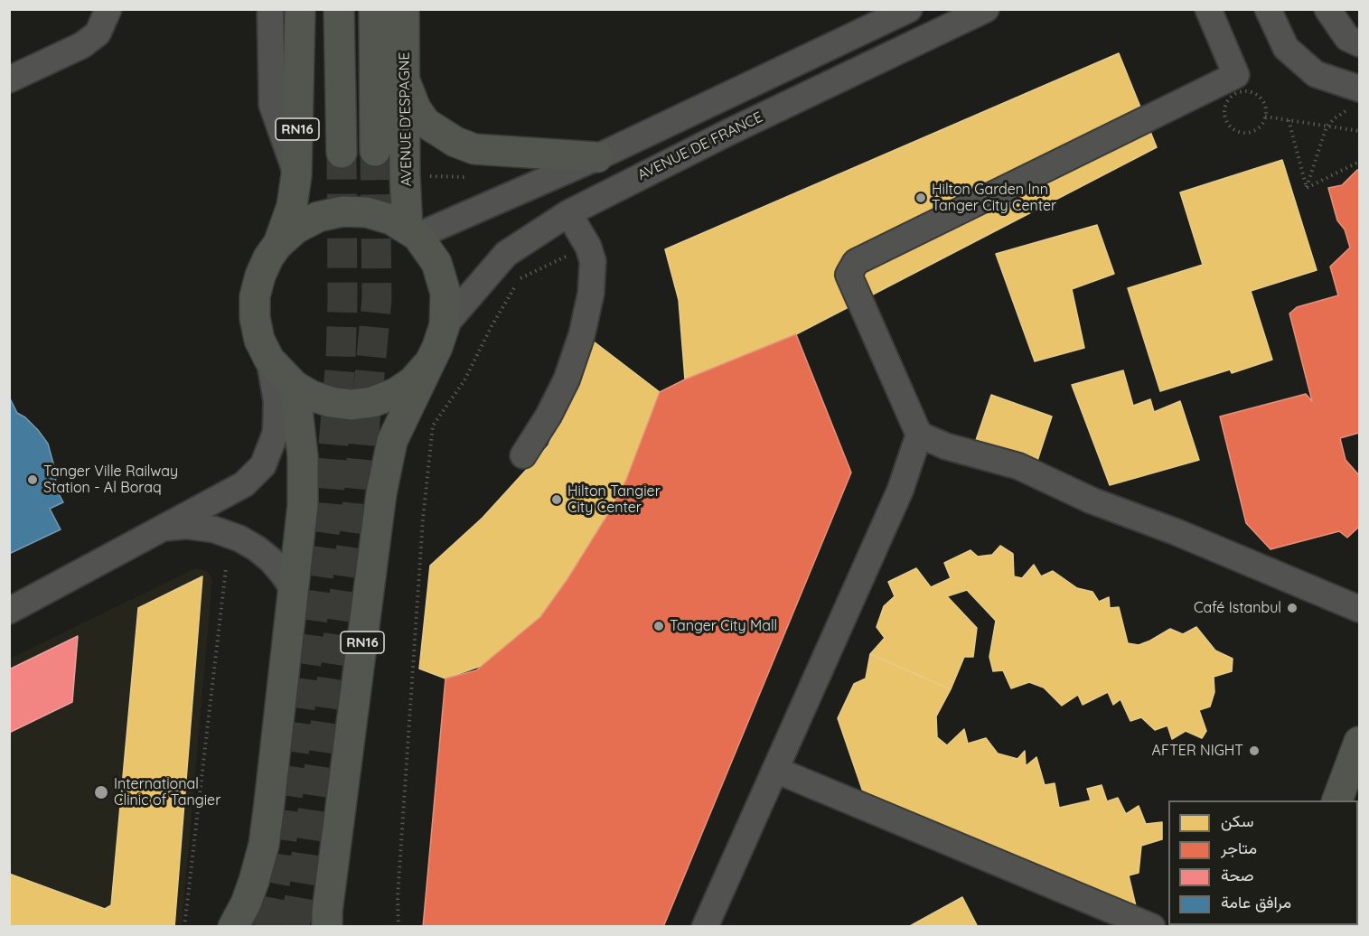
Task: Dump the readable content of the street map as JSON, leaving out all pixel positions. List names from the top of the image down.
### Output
{
  "streets": {
    "main road": ["AVENUE D'ESPAGNE", "RN16"],
    "street": ["AVENUE DE FRANCE"]
  },
  "crossings": [
    ["AVENUE D'ESPAGNE", "RN16"],
    ["AVENUE D'ESPAGNE", "AVENUE DE FRANCE"],
    ["RN16", "AVENUE DE FRANCE"]
  ],
  "places": [
    "Hilton Garden Inn Tanger City Center",
    "Tanger Ville Railway Station - Al Boraq",
    "Hilton Tangier City Center",
    "Café Istanbul",
    "Tanger City Mall",
    "AFTER NIGHT",
    "International Clinic of Tangier"
  ],
  "legend": [
    "سكن",
    "متاجر",
    "صحة",
    "مرافق عامة"
  ]
}
